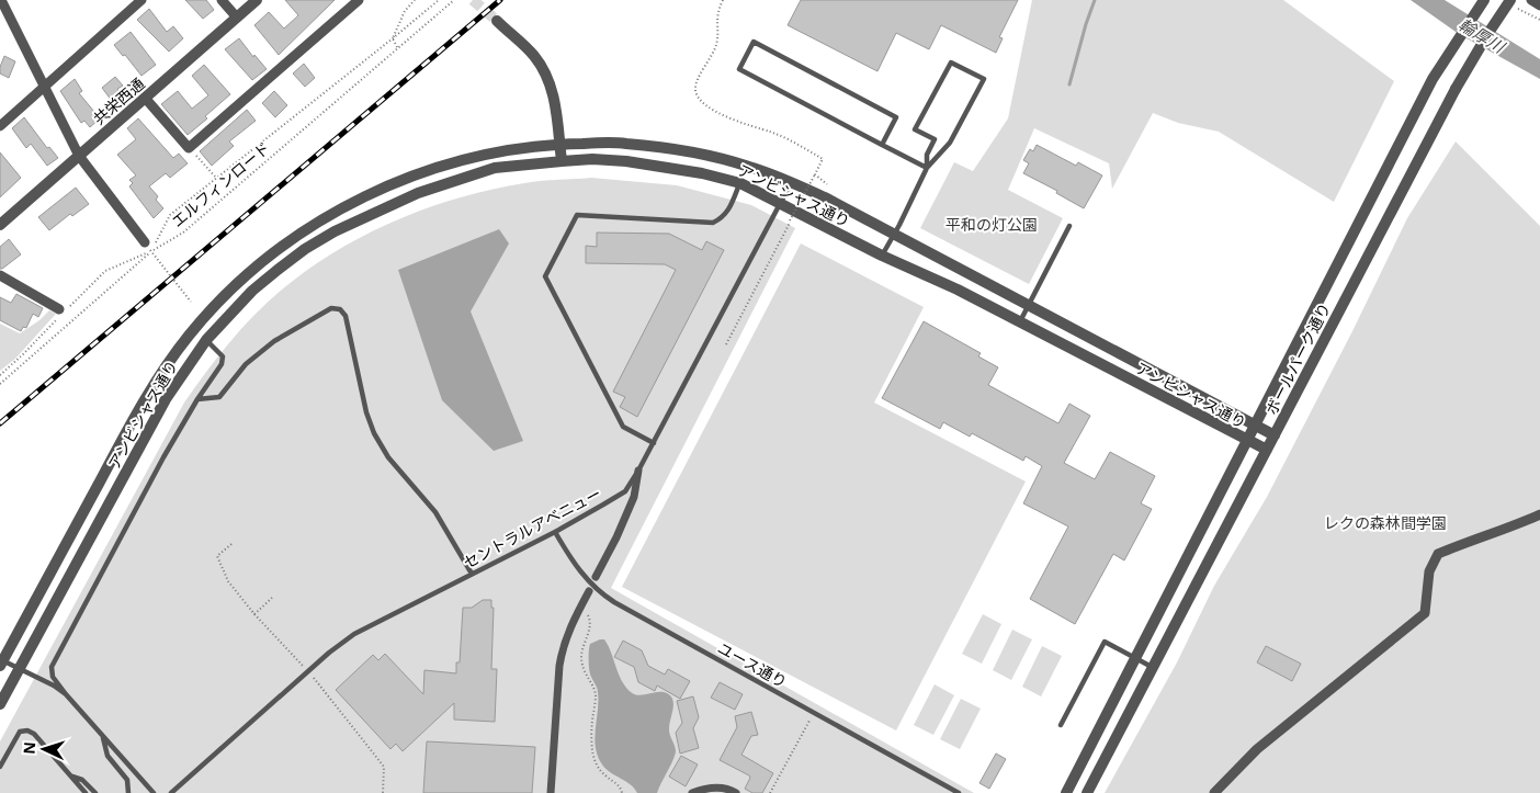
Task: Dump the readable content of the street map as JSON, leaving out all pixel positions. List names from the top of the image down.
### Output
{
  "streets": {
    "street": ["共栄西通", "アンビシャス通り", "ボールパーク通り"],
    "lane": ["セントラルアベニュー", "ユース通り"],
    "path": ["エルフィンロード"]
  },
  "crossings": [
    ["アンビシャス通り", "ボールパーク通り"],
    ["アンビシャス通り", "セントラルアベニュー"],
    ["セントラルアベニュー", "ユース通り"]
  ],
  "water": ["輪厚川"],
  "parks": ["平和の灯公園", "レクの森林間学園"],
  "north": "left"
}
